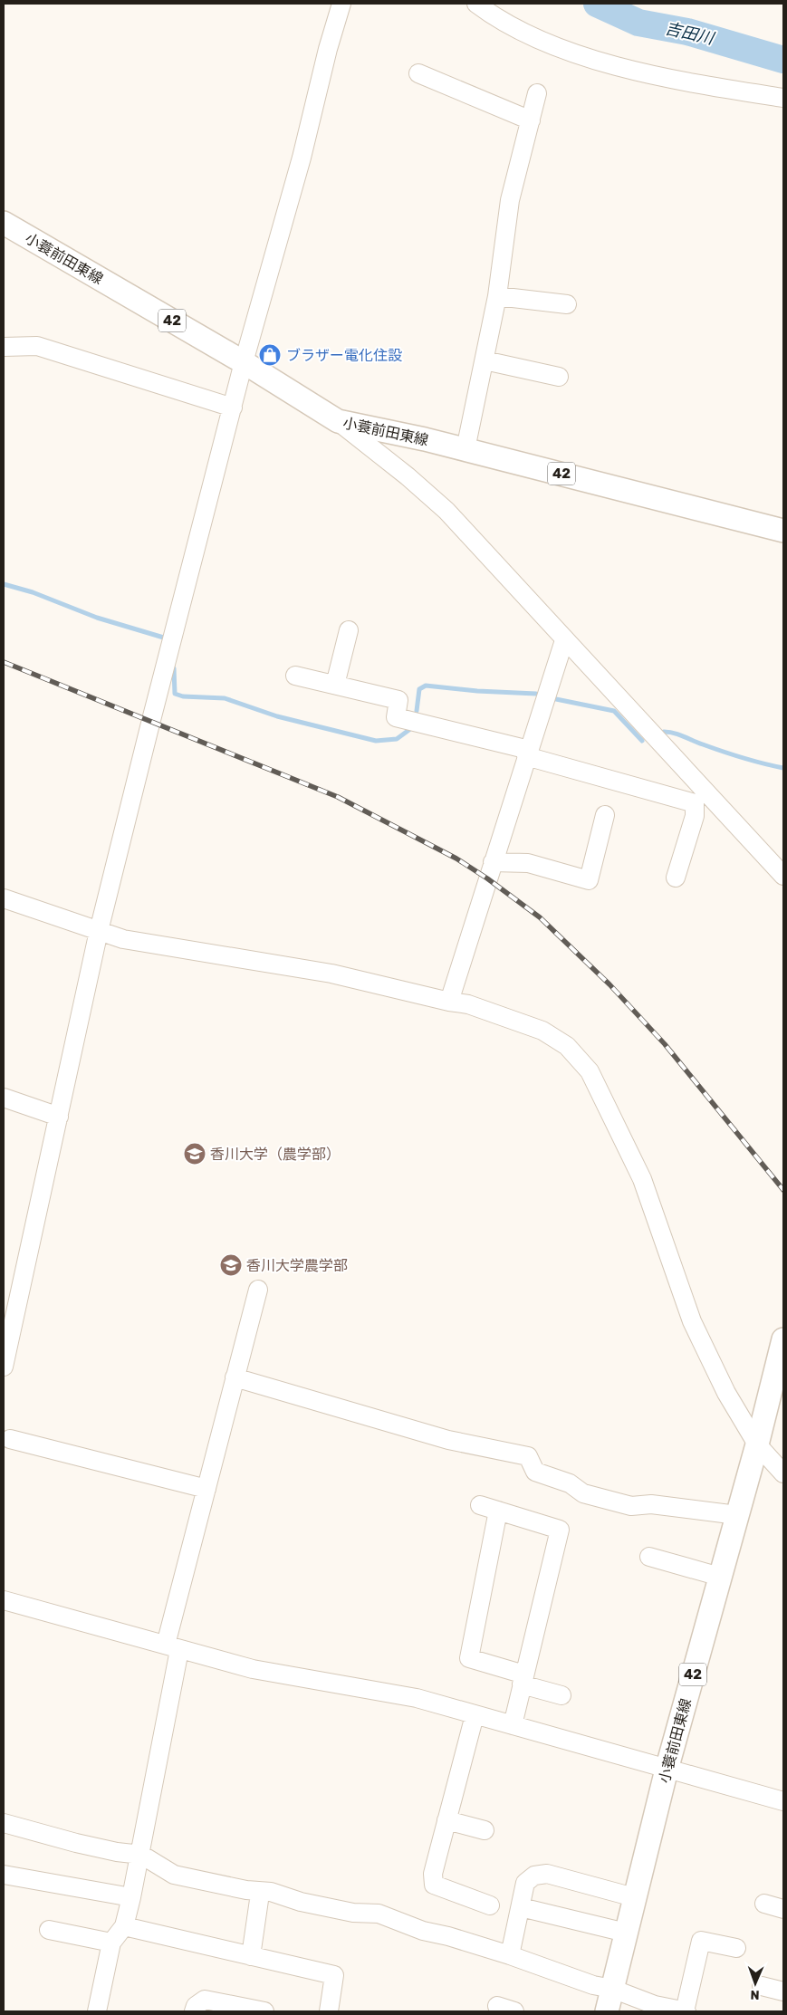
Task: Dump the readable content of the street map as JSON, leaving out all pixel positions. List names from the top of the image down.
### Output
{
  "streets": {
    "main road": ["小蓑前田東線", "42"]
  },
  "water": ["吉田川"],
  "places": {
    "shop": ["ブラザー電化住設"],
    "school or university": ["香川大学（農学部）", "香川大学農学部"]
  },
  "north": "bottom"
}
